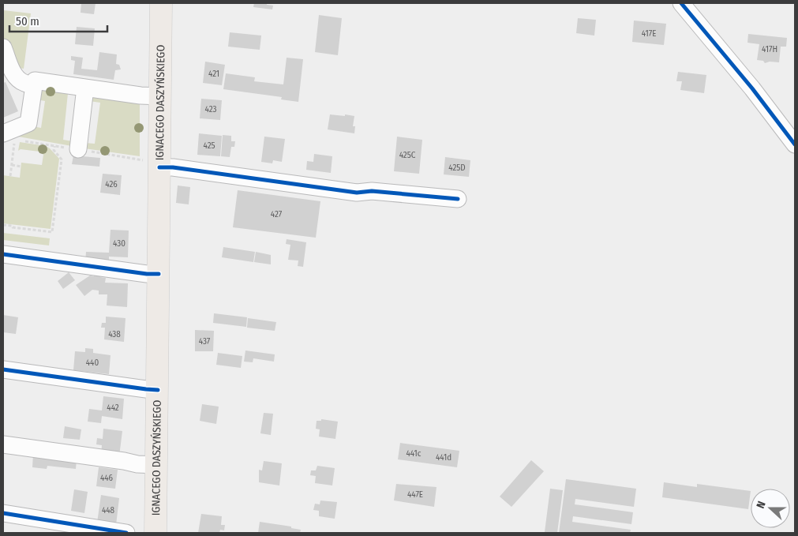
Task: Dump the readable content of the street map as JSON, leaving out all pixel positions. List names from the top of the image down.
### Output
{
  "streets": {
    "main road": ["IGNACEGO DASZYŃSKIEGO"]
  },
  "house_numbers": [
    "417E",
    "417H",
    "421",
    "423",
    "425",
    "425C",
    "425D",
    "426",
    "427",
    "430",
    "438",
    "437",
    "440",
    "442",
    "441c",
    "441d",
    "446",
    "447E",
    "448"
  ],
  "scale_bar": "50 m",
  "north": "left"
}
